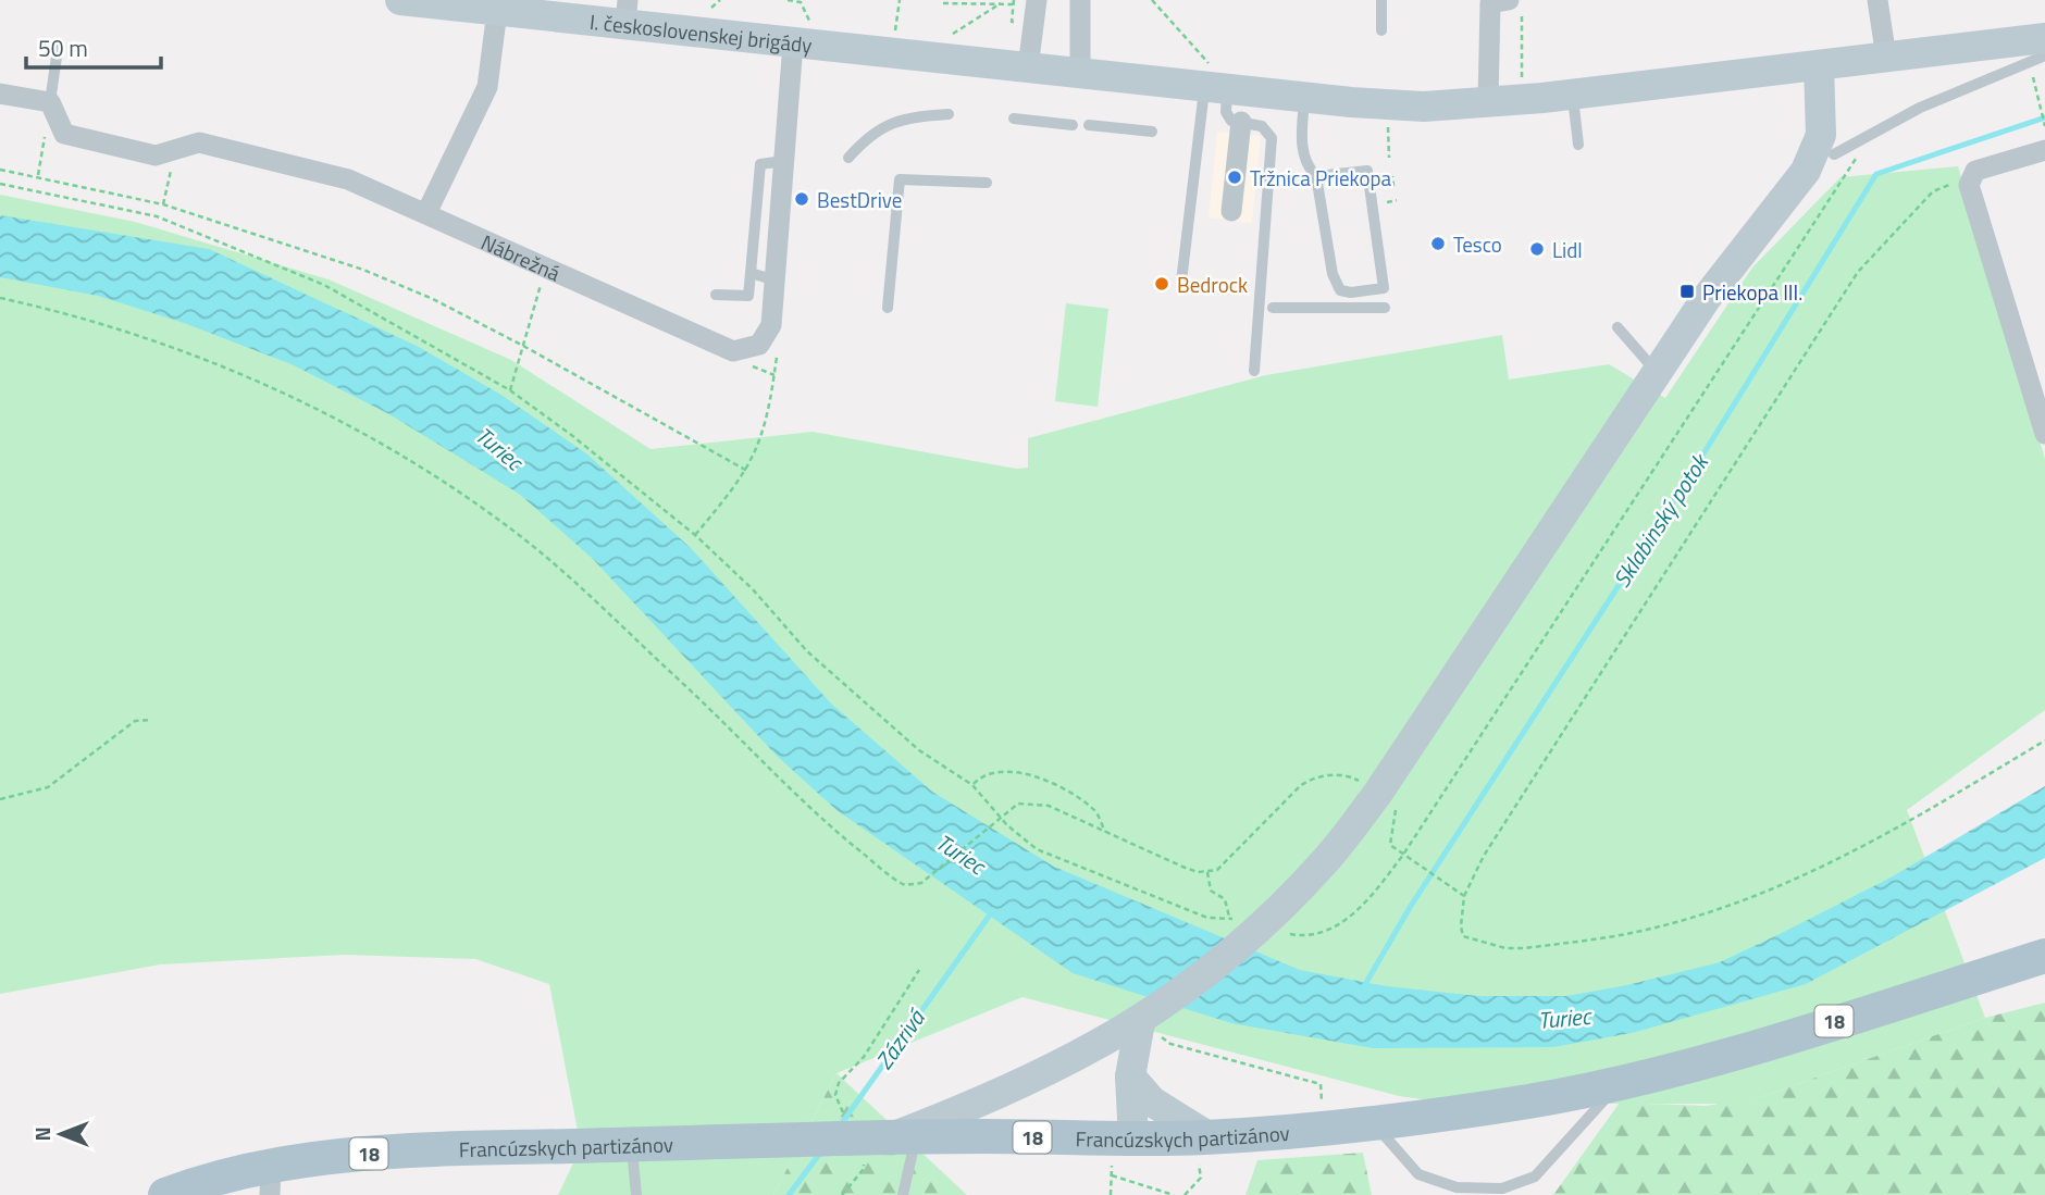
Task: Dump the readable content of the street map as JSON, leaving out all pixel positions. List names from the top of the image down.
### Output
{
  "streets": {
    "main road": ["18", "Francúzskych partizánov"],
    "street": ["I. československej brigády", "Nábrežná"]
  },
  "water": ["Turiec", "Sklabinský potok", "Zázrivá"],
  "places": {
    "other": [
      "Tržnica Priekopa",
      "BestDrive",
      "Tesco",
      "Lidl",
      "Bedrock"
    ],
    "transit": ["Priekopa III."]
  },
  "scale_bar": "50 m",
  "north": "left"
}
